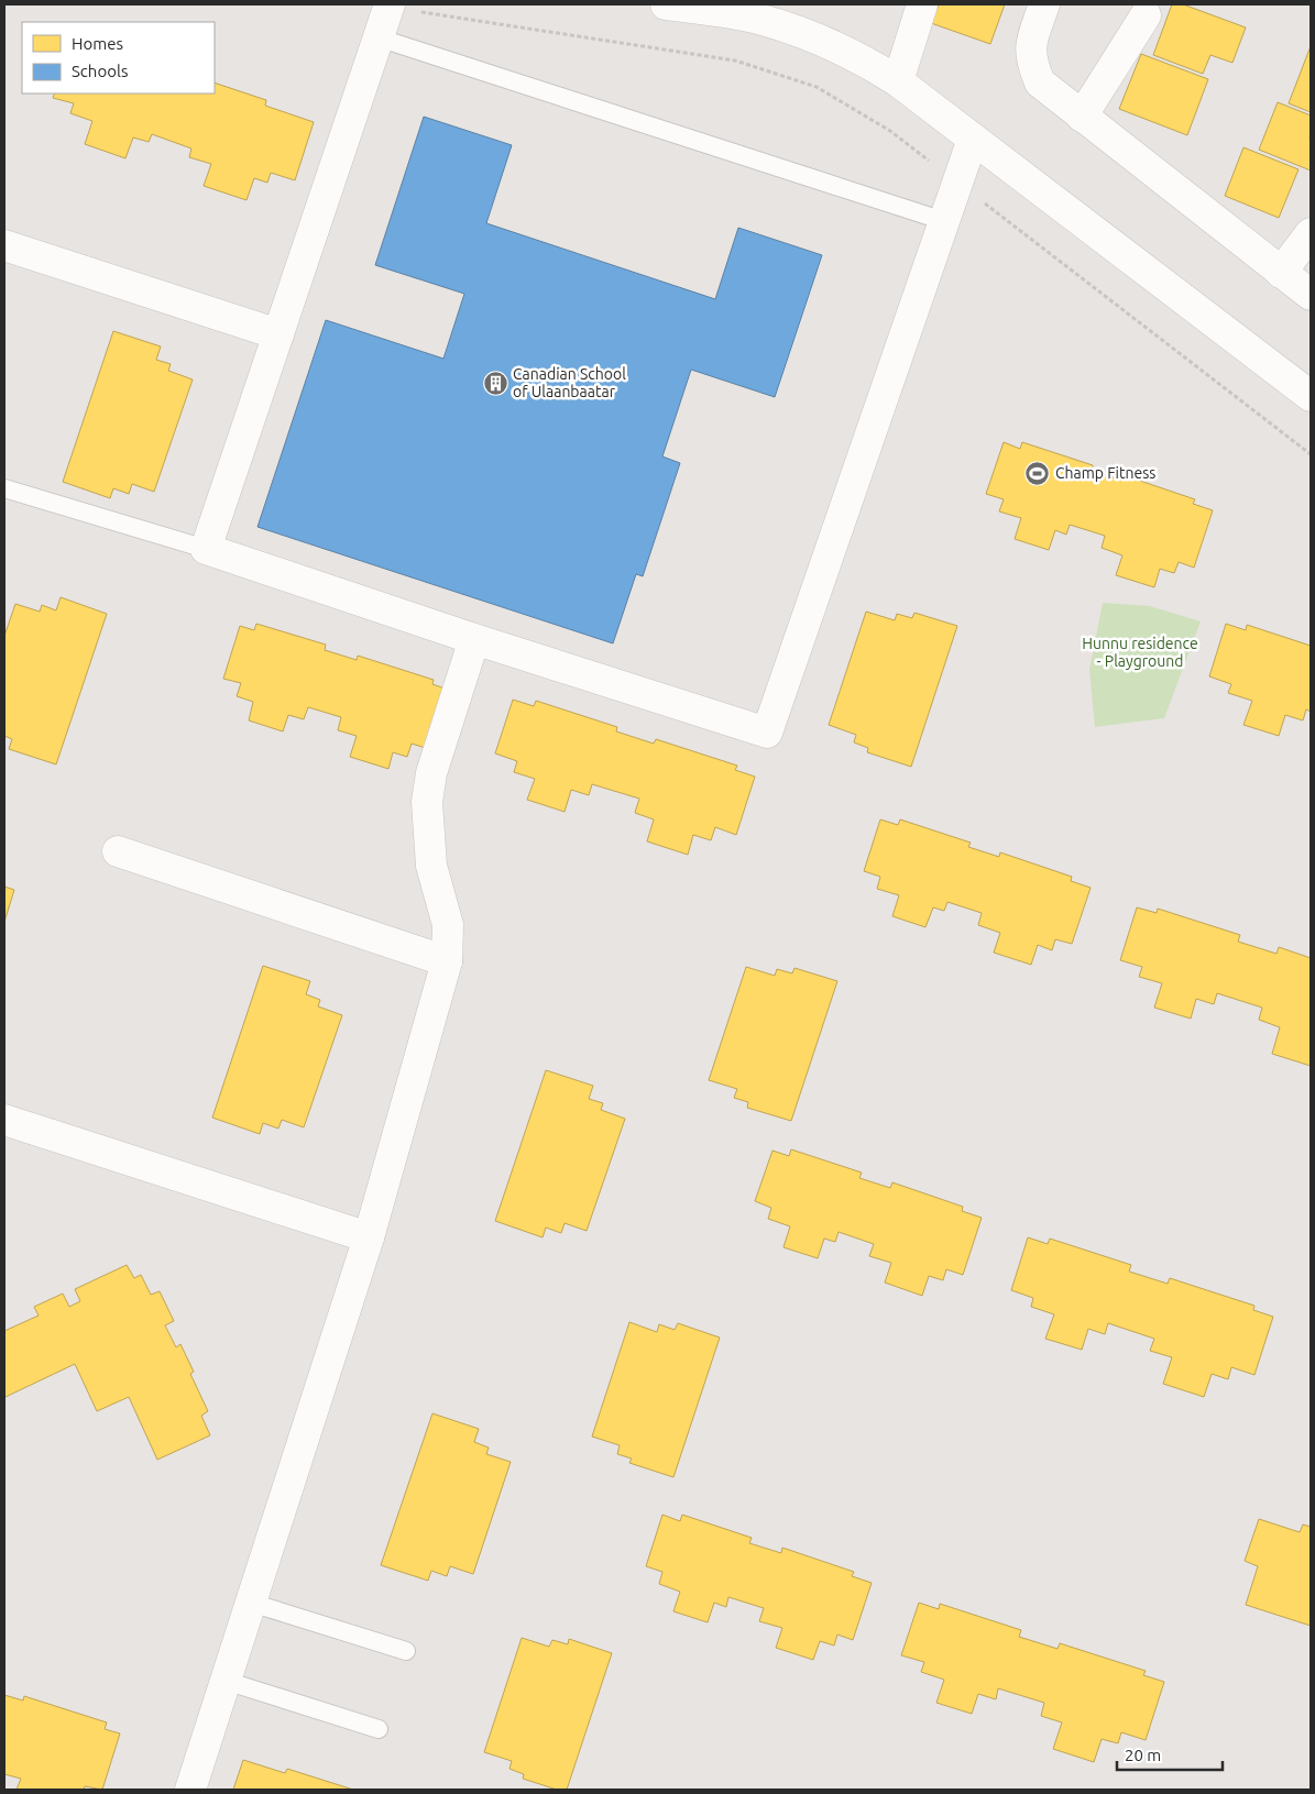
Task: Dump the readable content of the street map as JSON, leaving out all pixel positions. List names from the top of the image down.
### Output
{
  "parks": ["Hunnu residence - Playground"],
  "places": {
    "building": ["Canadian School of Ulaanbaatar"],
    "sports": ["Champ Fitness"]
  },
  "legend": ["Homes", "Schools"],
  "scale_bar": "20 m"
}
